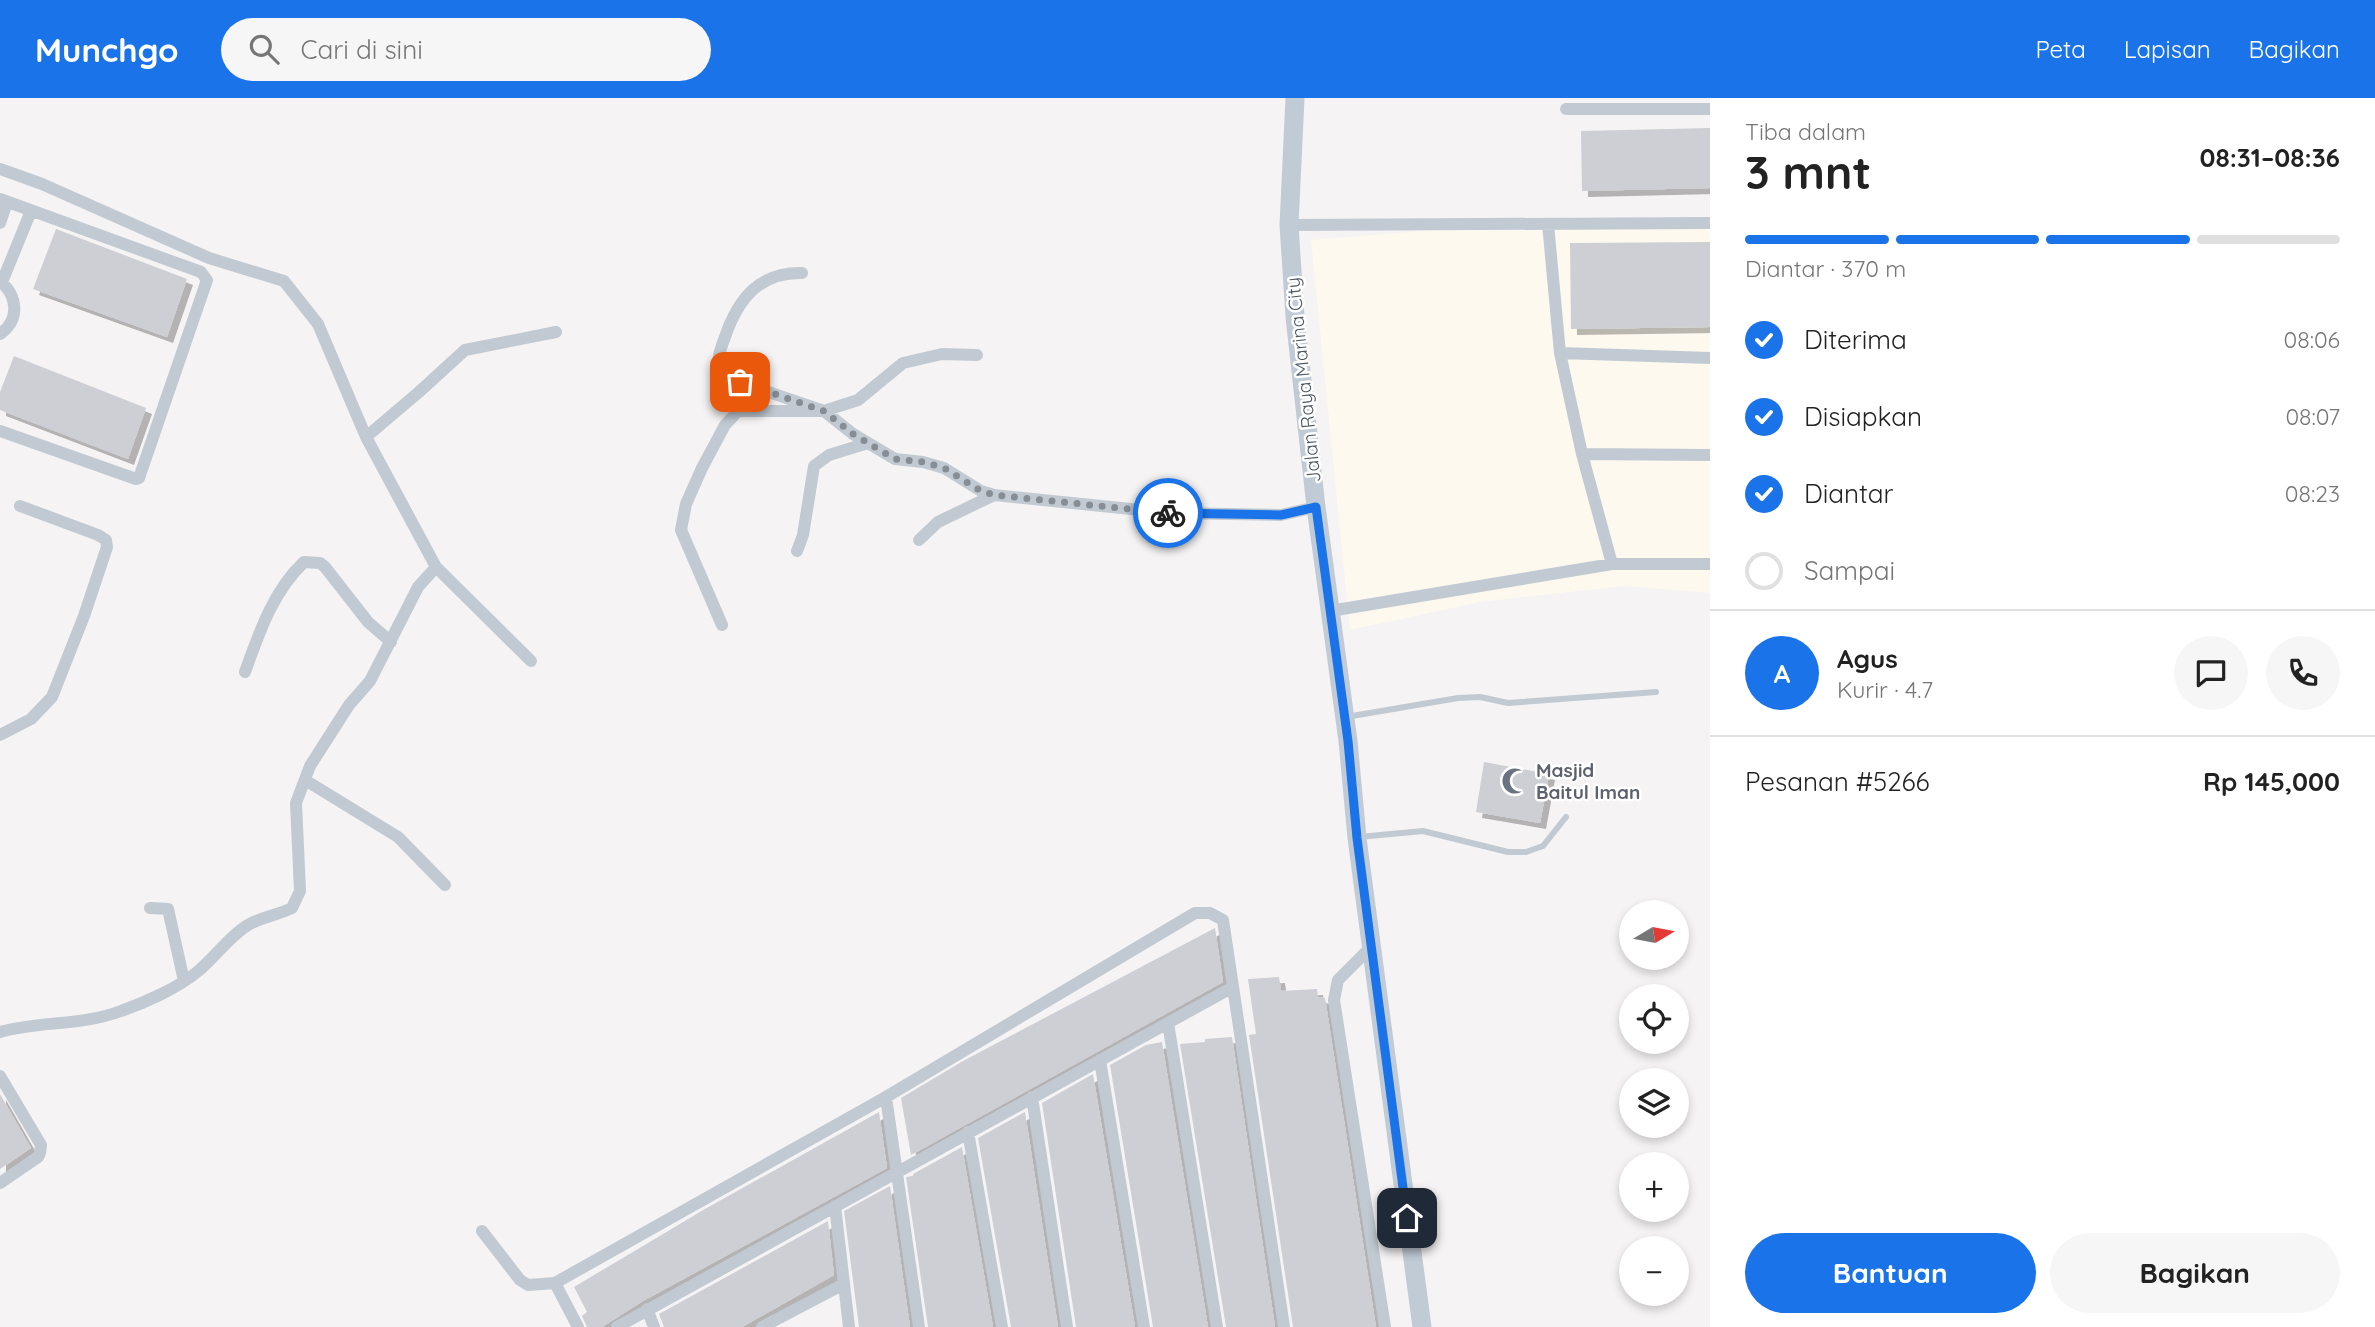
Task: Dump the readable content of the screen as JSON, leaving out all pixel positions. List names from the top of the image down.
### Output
{
  "streets": {
    "main road": ["Jalan Raya Marina City"]
  },
  "places": {
    "mosque": ["Masjid Baitul Iman"]
  },
  "north": "right",
  "page": {
    "header": "Munchgo",
    "search": "Cari di sini",
    "nav": ["Peta", "Lapisan", "Bagikan"],
    "heading": ["3 mnt", "Tiba dalam", "08:31–08:36"],
    "panel": [
      "Agus",
      "Kurir · 4.7",
      "Pesanan #5266",
      "Rp 145,000"
    ],
    "bar": "Diantar · 370 m",
    "list": [
      ["Diterima", "08:06"],
      ["Disiapkan", "08:07"],
      ["Diantar", "08:23"],
      "Sampai"
    ],
    "round": "A",
    "map_buttons": ["+", "−"],
    "buttons": ["Bantuan", "Bagikan"]
  }
}
